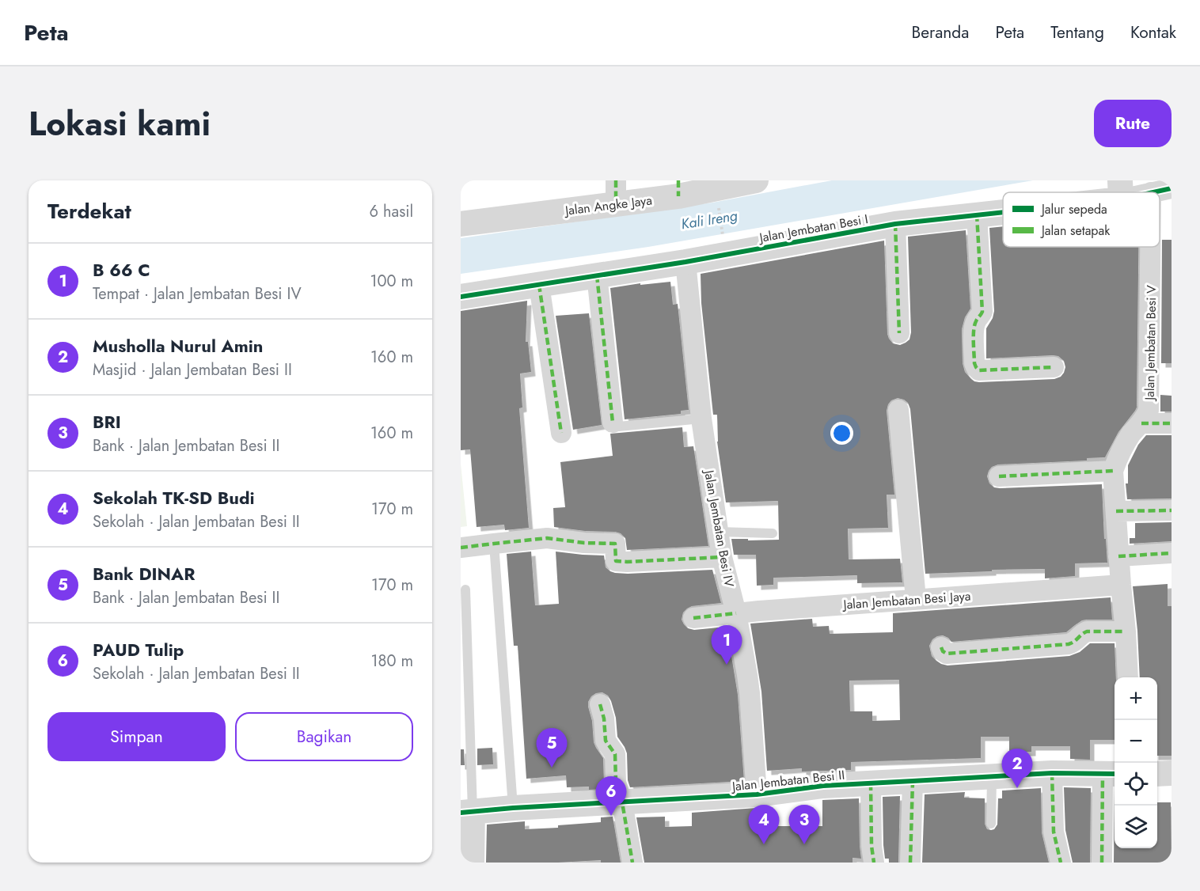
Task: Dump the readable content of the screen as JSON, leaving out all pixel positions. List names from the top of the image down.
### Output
{
  "streets": {
    "street": [
      "Jalan Angke Jaya",
      "Jalan Jembatan Besi I",
      "Jalan Jembatan Besi V",
      "Jalan Jembatan Besi IV",
      "Jalan Jembatan Besi Jaya",
      "Jalan Jembatan Besi II"
    ]
  },
  "crossings": [
    ["Jalan Jembatan Besi I", "Jalan Jembatan Besi IV"],
    ["Jalan Jembatan Besi V", "Jalan Jembatan Besi Jaya"],
    ["Jalan Jembatan Besi IV", "Jalan Jembatan Besi Jaya"],
    ["Jalan Jembatan Besi IV", "Jalan Jembatan Besi II"]
  ],
  "water": ["Kali Ireng"],
  "legend": ["Jalur sepeda", "Jalan setapak"],
  "page": {
    "header": "Peta",
    "nav": [
      "Beranda",
      "Peta",
      "Tentang",
      "Kontak"
    ],
    "title": "Lokasi kami",
    "buttons": [
      "Rute",
      ["Simpan", "Bagikan"]
    ],
    "heading": ["Terdekat", "6 hasil"],
    "list": [
      {
        "mark": "1",
        "name": "B 66 C",
        "note": "Tempat · Jalan Jembatan Besi IV",
        "value": "100 m"
      },
      {
        "mark": "2",
        "name": "Musholla Nurul Amin",
        "note": "Masjid · Jalan Jembatan Besi II",
        "value": "160 m"
      },
      {
        "mark": "3",
        "name": "BRI",
        "note": "Bank · Jalan Jembatan Besi II",
        "value": "160 m"
      },
      {
        "mark": "4",
        "name": "Sekolah TK-SD Budi",
        "note": "Sekolah · Jalan Jembatan Besi II",
        "value": "170 m"
      },
      {
        "mark": "5",
        "name": "Bank DINAR",
        "note": "Bank · Jalan Jembatan Besi II",
        "value": "170 m"
      },
      {
        "mark": "6",
        "name": "PAUD Tulip",
        "note": "Sekolah · Jalan Jembatan Besi II",
        "value": "180 m"
      }
    ],
    "pins": [
      "1",
      "5",
      "2",
      "6",
      "3",
      "4"
    ],
    "map_buttons": ["+", "−"]
  }
}
